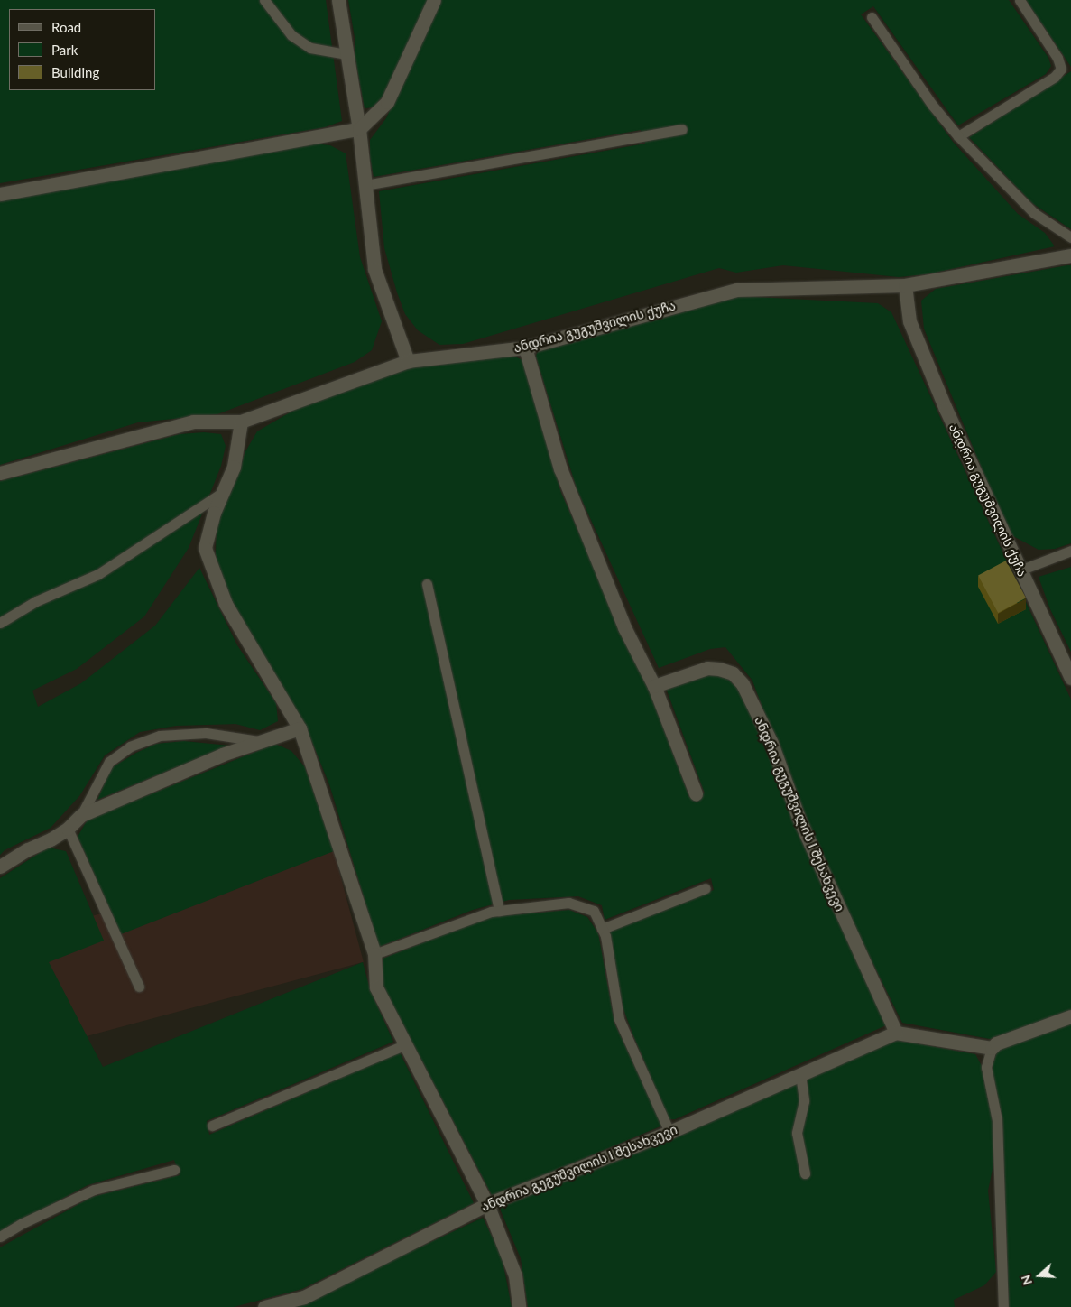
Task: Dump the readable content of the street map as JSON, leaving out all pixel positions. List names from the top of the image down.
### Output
{
  "streets": {
    "street": ["ანდრია გუგუშვილის ქუჩა", "ანდრია გუგუშვილის I შესახვევი"]
  },
  "legend": ["Road", "Park", "Building"],
  "north": "left"
}
